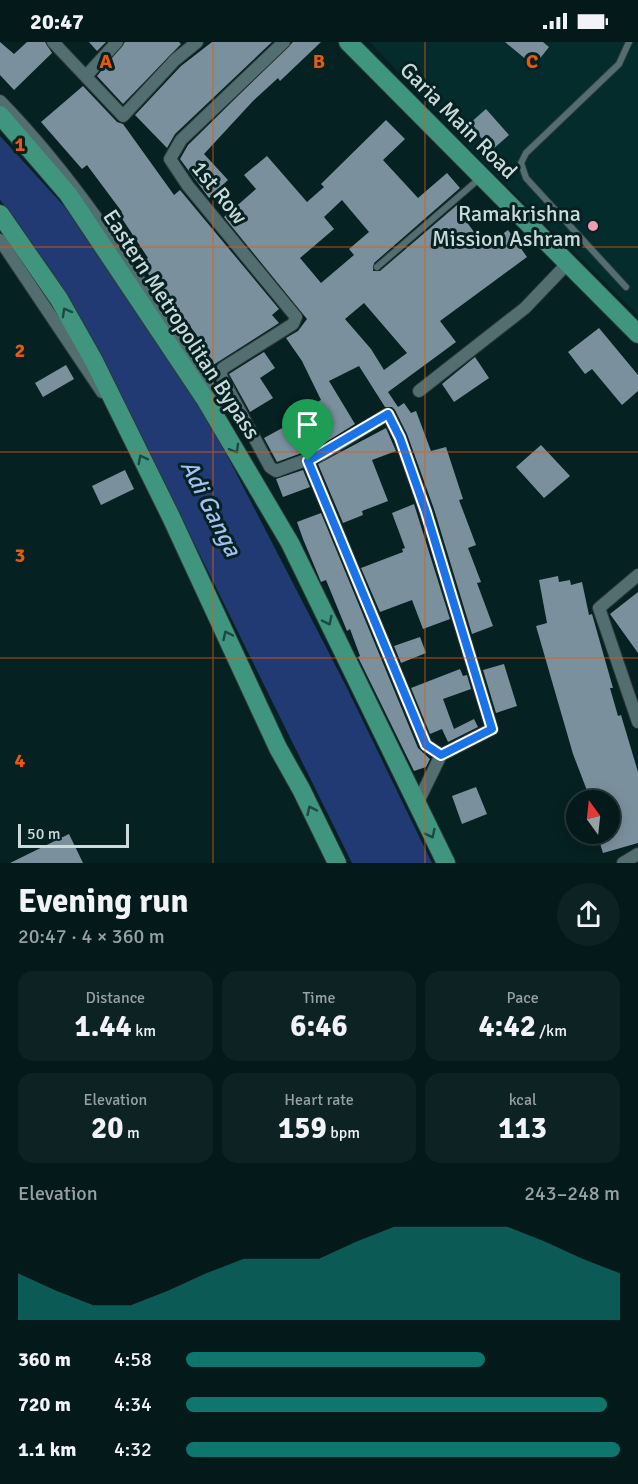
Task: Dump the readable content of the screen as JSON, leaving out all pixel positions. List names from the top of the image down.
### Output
{
  "streets": {
    "main road": ["Garia Main Road", "Eastern Metropolitan Bypass"],
    "street": ["1st Row"]
  },
  "water": ["Adi Ganga"],
  "places": ["Ramakrishna Mission Ashram"],
  "scale_bar": "50 m",
  "north": "top",
  "page": {
    "status": "20:47",
    "scale": "50 m",
    "heading": ["Evening run", "20:47 · 4 × 360 m"],
    "stats": [
      ["Distance", "1.44 km"],
      ["Time", "6:46"],
      ["Pace", "4:42 /km"],
      ["Elevation", "20 m"],
      ["Heart rate", "159 bpm"],
      ["kcal", "113"]
    ],
    "chart": ["Elevation", "243–248 m"],
    "list": [
      {
        "name": "360 m",
        "note": "4:58"
      },
      {
        "name": "720 m",
        "note": "4:34"
      },
      {
        "name": "1.1 km",
        "note": "4:32"
      }
    ]
  },
  "grid": {
    "columns": ["A", "B", "C"],
    "rows": [
      "1",
      "2",
      "3",
      "4"
    ]
  }
}
